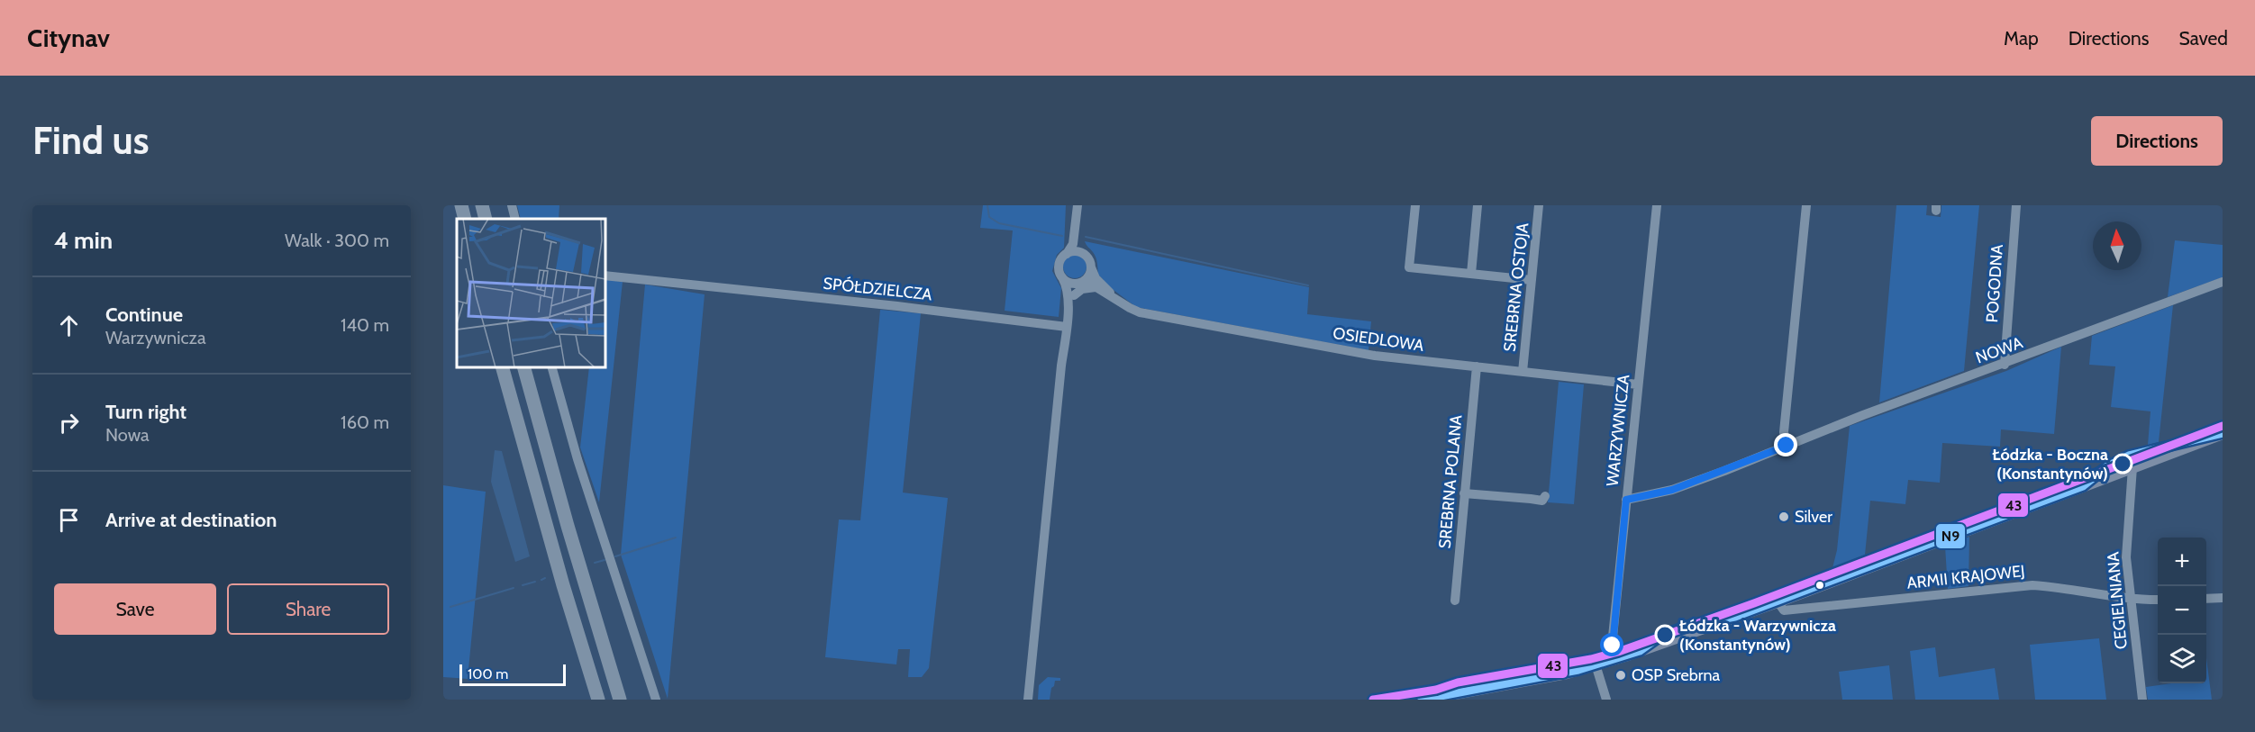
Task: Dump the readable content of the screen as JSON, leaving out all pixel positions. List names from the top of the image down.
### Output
{
  "streets": {
    "street": [
      "POGODNA",
      "SREBRNA OSTOJA",
      "SPÓŁDZIELCZA",
      "OSIEDLOWA",
      "NOWA",
      "WARZYWNICZA",
      "SREBRNA POLANA",
      "ARMII KRAJOWEJ",
      "CEGIELNIANA"
    ]
  },
  "crossings": [
    ["POGODNA", "NOWA"],
    ["SREBRNA OSTOJA", "OSIEDLOWA"],
    ["OSIEDLOWA", "WARZYWNICZA"],
    ["OSIEDLOWA", "SREBRNA POLANA"],
    ["NOWA", "WARZYWNICZA"],
    ["ARMII KRAJOWEJ", "CEGIELNIANA"]
  ],
  "places": [
    "Łódzka - Boczna (Konstantynów)",
    "Silver",
    "Łódzka - Warzywnicza (Konstantynów)",
    "OSP Srebrna"
  ],
  "lines": ["transit line 43", "transit line N9"],
  "scale_bar": "100 m",
  "north": "top",
  "page": {
    "header": "Citynav",
    "nav": ["Map", "Directions", "Saved"],
    "buttons": [
      "Directions",
      ["Save", "Share"]
    ],
    "title": "Find us",
    "heading": ["4 min", "Walk · 300 m"],
    "list": [
      ["Continue", "Warzywnicza", "140 m"],
      ["Turn right", "Nowa", "160 m"],
      "Arrive at destination"
    ],
    "map_buttons": ["+", "−"],
    "scale": "100 m"
  }
}
